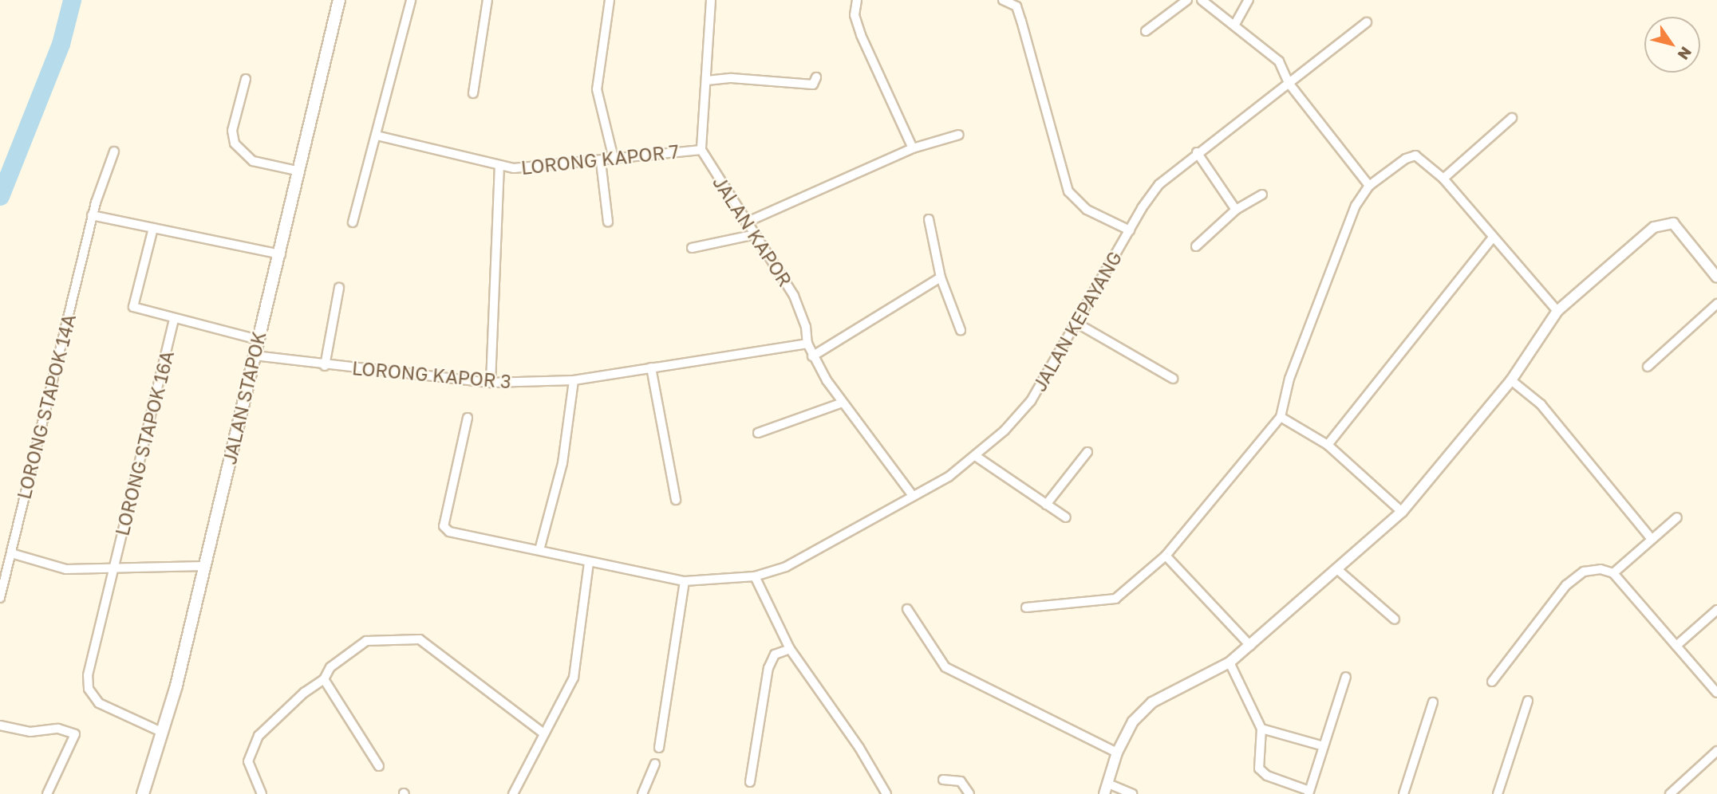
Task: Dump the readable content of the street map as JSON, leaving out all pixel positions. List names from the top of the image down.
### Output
{
  "streets": {
    "main road": ["JALAN STAPOK"],
    "street": [
      "LORONG KAPOR 7",
      "JALAN KAPOR",
      "JALAN KEPAYANG",
      "LORONG KAPOR 3",
      "LORONG STAPOK 14A",
      "LORONG STAPOK 16A"
    ]
  },
  "crossings": [
    ["LORONG KAPOR 7", "JALAN KAPOR"],
    ["JALAN KAPOR", "JALAN KEPAYANG"],
    ["JALAN KAPOR", "LORONG KAPOR 3"],
    ["LORONG KAPOR 3", "JALAN STAPOK"],
    ["JALAN STAPOK", "LORONG STAPOK 16A"]
  ],
  "north": "bottom right"
}
